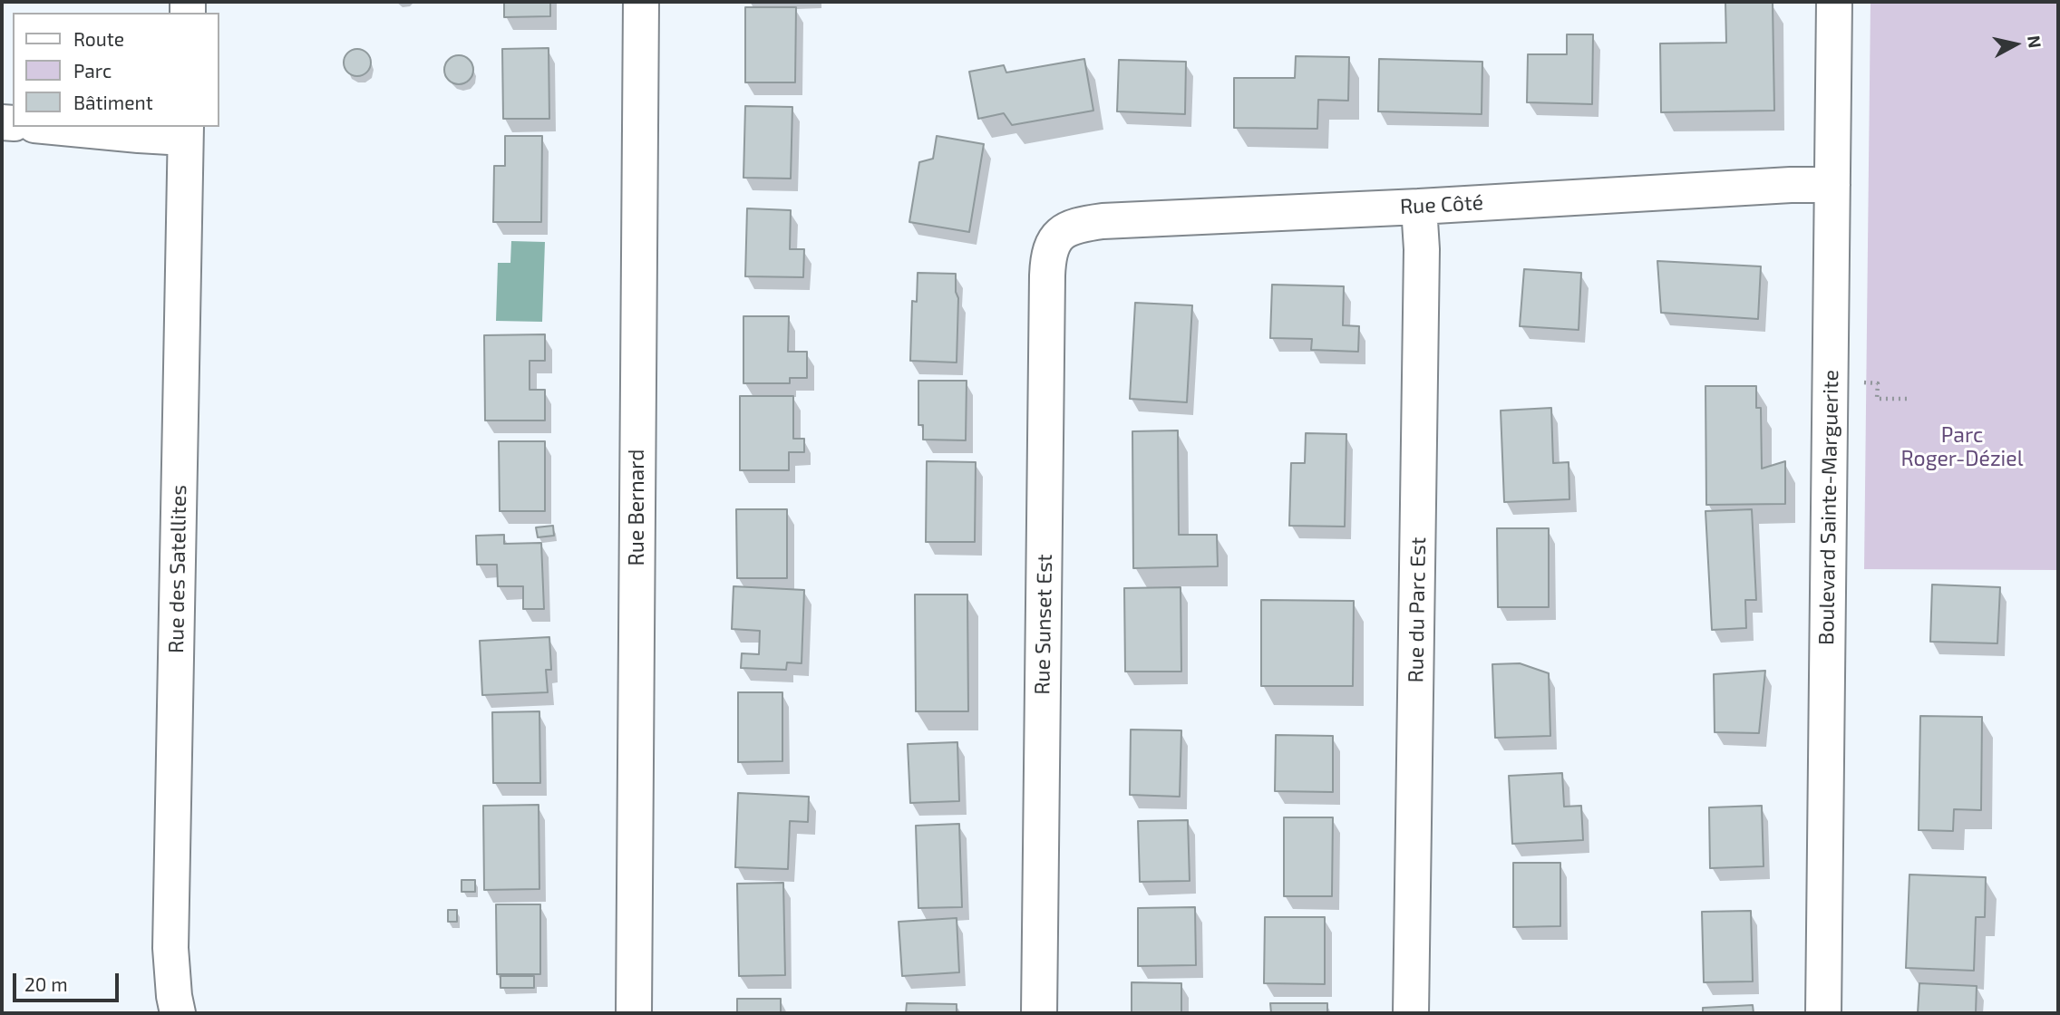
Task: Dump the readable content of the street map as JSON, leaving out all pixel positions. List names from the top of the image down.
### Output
{
  "streets": {
    "street": [
      "Rue Côté",
      "Rue Bernard",
      "Boulevard Sainte-Marguerite",
      "Rue des Satellites",
      "Rue du Parc Est",
      "Rue Sunset Est"
    ]
  },
  "crossings": [
    ["Rue Côté", "Boulevard Sainte-Marguerite"],
    ["Rue Côté", "Rue du Parc Est"],
    ["Rue Côté", "Rue Sunset Est"]
  ],
  "parks": ["Parc Roger-Déziel"],
  "legend": ["Route", "Parc", "Bâtiment"],
  "scale_bar": "20 m",
  "north": "right"
}
